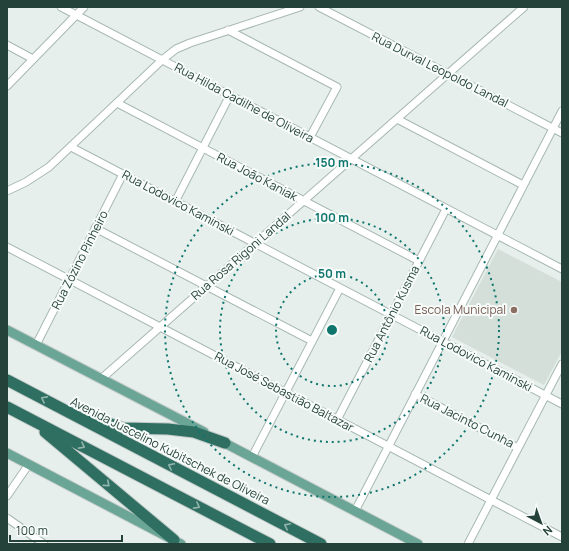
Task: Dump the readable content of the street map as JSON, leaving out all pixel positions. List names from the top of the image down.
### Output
{
  "streets": {
    "highway": ["Avenida Juscelino Kubitschek de Oliveira"],
    "street": [
      "Rua Durval Leopoldo Landal",
      "Rua Hilda Cadilhe de Oliveira",
      "Rua João Kaniak",
      "Rua Lodovico Kaminski",
      "Rua Rosa Rigoni Landal",
      "Rua Zózino Pinheiro",
      "Rua Antônio Kusma",
      "Rua José Sebastião Baltazar",
      "Rua Jacinto Cunha"
    ]
  },
  "crossings": [
    ["Rua Durval Leopoldo Landal", "Rua Rosa Rigoni Landal"],
    ["Rua Hilda Cadilhe de Oliveira", "Rua Rosa Rigoni Landal"],
    ["Rua Hilda Cadilhe de Oliveira", "Rua Antônio Kusma"],
    ["Rua João Kaniak", "Rua Rosa Rigoni Landal"],
    ["Rua João Kaniak", "Rua Antônio Kusma"],
    ["Rua Lodovico Kaminski", "Rua Rosa Rigoni Landal"],
    ["Rua Lodovico Kaminski", "Rua Zózino Pinheiro"],
    ["Rua Lodovico Kaminski", "Rua Antônio Kusma"],
    ["Rua Rosa Rigoni Landal", "Rua José Sebastião Baltazar"],
    ["Rua Zózino Pinheiro", "Rua José Sebastião Baltazar"],
    ["Rua Antônio Kusma", "Rua José Sebastião Baltazar"]
  ],
  "places": ["Escola Municipal"],
  "scale_bar": "100 m",
  "north": "bottom right",
  "rings": ["150 m", "100 m", "50 m"]
}
